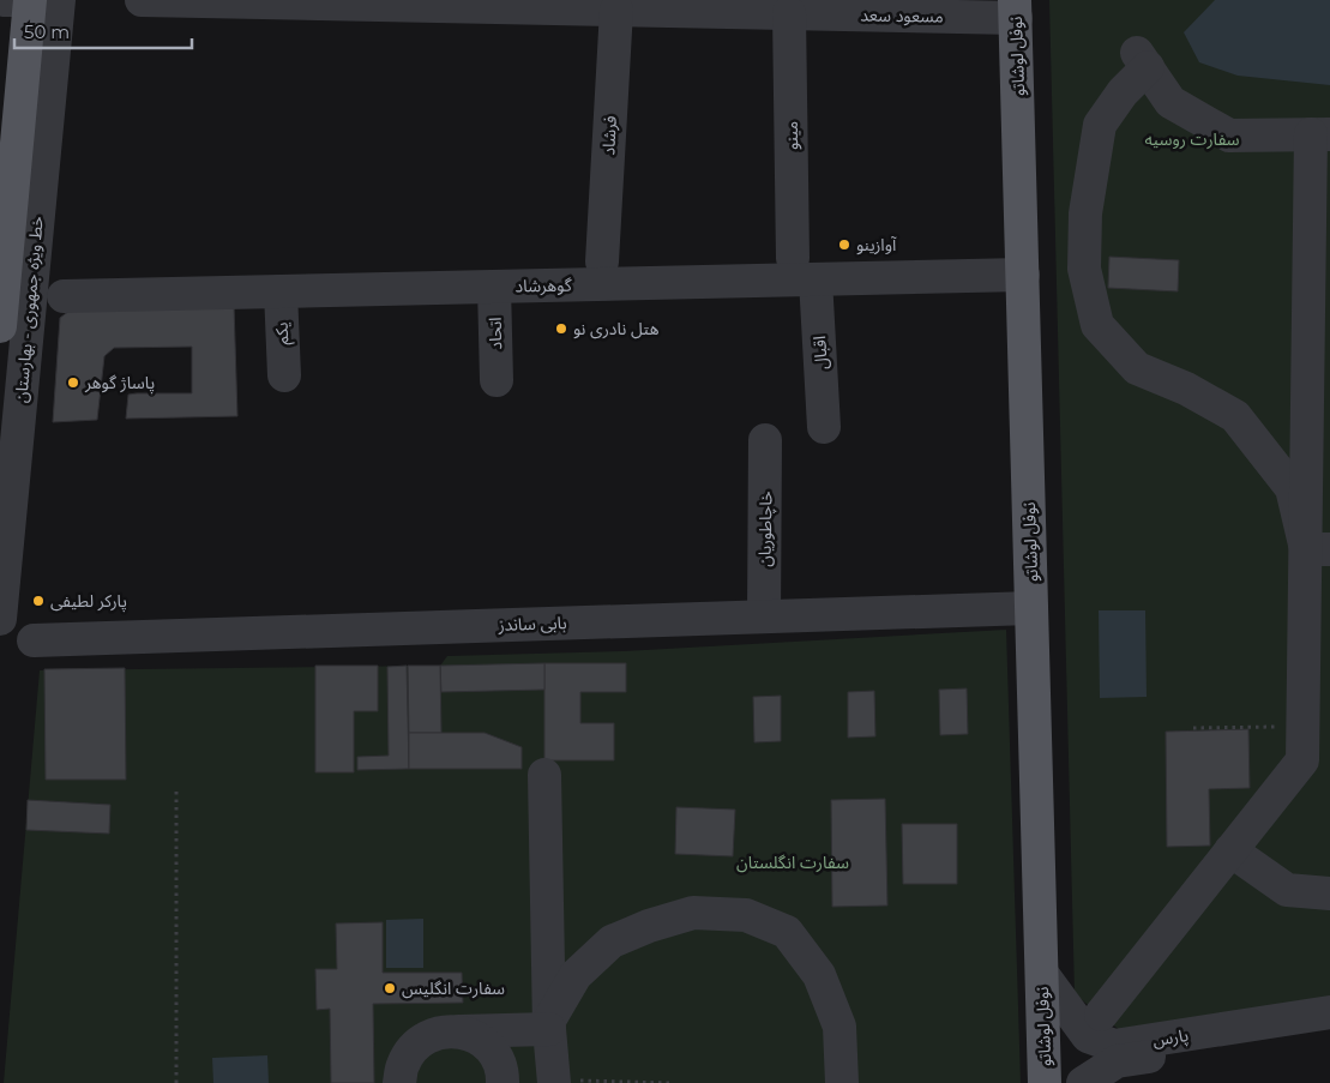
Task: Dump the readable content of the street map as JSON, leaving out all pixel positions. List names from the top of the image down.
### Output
{
  "streets": {
    "main road": ["نوفل لوشاتو"],
    "street": [
      "مسعود سعد",
      "فرشاد",
      "مینو",
      "گوهرشاد",
      "خط ویژه جمهوری - بهارستان",
      "یکم",
      "اتحاد",
      "اقبال",
      "خاچاطوریان",
      "بابی ساندز",
      "پارس"
    ]
  },
  "crossings": [
    ["مسعود سعد", "نوفل لوشاتو"],
    ["مسعود سعد", "فرشاد"],
    ["مسعود سعد", "مینو"],
    ["نوفل لوشاتو", "گوهرشاد"],
    ["نوفل لوشاتو", "بابی ساندز"],
    ["مینو", "گوهرشاد"],
    ["مینو", "اقبال"],
    ["گوهرشاد", "یکم"],
    ["گوهرشاد", "اتحاد"],
    ["گوهرشاد", "اقبال"],
    ["خاچاطوریان", "بابی ساندز"]
  ],
  "parks": ["سفارت روسیه", "سفارت انگلستان"],
  "places": [
    "آوازینو",
    "هتل نادری نو",
    "پاساژ گوهر",
    "پارکر لطیفی",
    "سفارت انگلیس"
  ],
  "scale_bar": "50 m"
}
